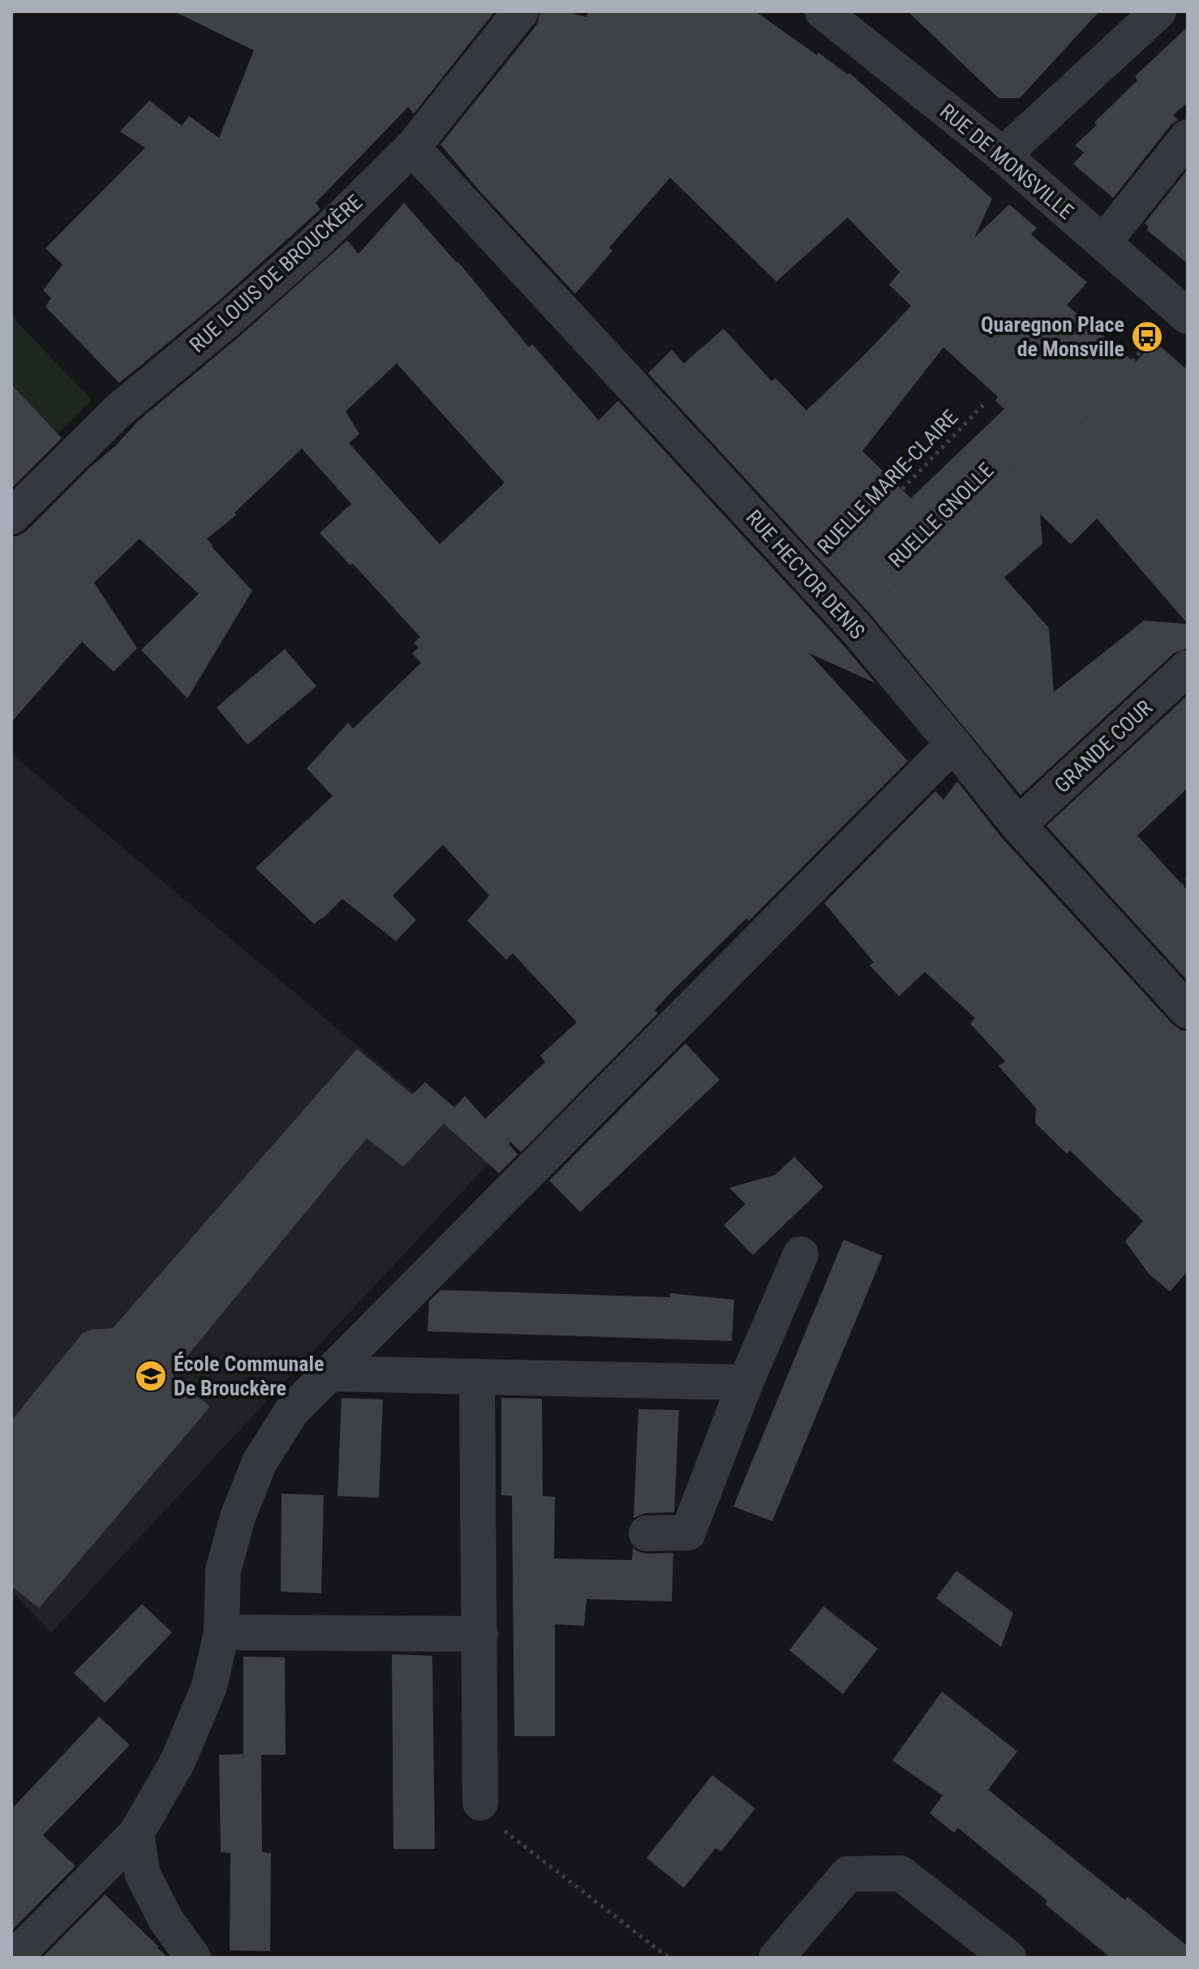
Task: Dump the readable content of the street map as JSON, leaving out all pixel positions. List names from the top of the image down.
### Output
{
  "streets": {
    "street": [
      "RUE DE MONSVILLE",
      "RUE LOUIS DE BROUCKÈRE",
      "RUE HECTOR DENIS",
      "GRANDE COUR"
    ],
    "path": ["RUELLE MARIE-CLAIRE", "RUELLE GNOLLE"]
  },
  "crossings": [
    ["RUE DE MONSVILLE", "RUELLE GNOLLE"],
    ["RUE LOUIS DE BROUCKÈRE", "RUE HECTOR DENIS"],
    ["RUELLE MARIE-CLAIRE", "RUE HECTOR DENIS"],
    ["RUELLE GNOLLE", "RUE HECTOR DENIS"],
    ["RUE HECTOR DENIS", "GRANDE COUR"]
  ],
  "places": {
    "bus stop": ["Quaregnon Place de Monsville"],
    "school or university": ["École Communale De Brouckère"]
  }
}
